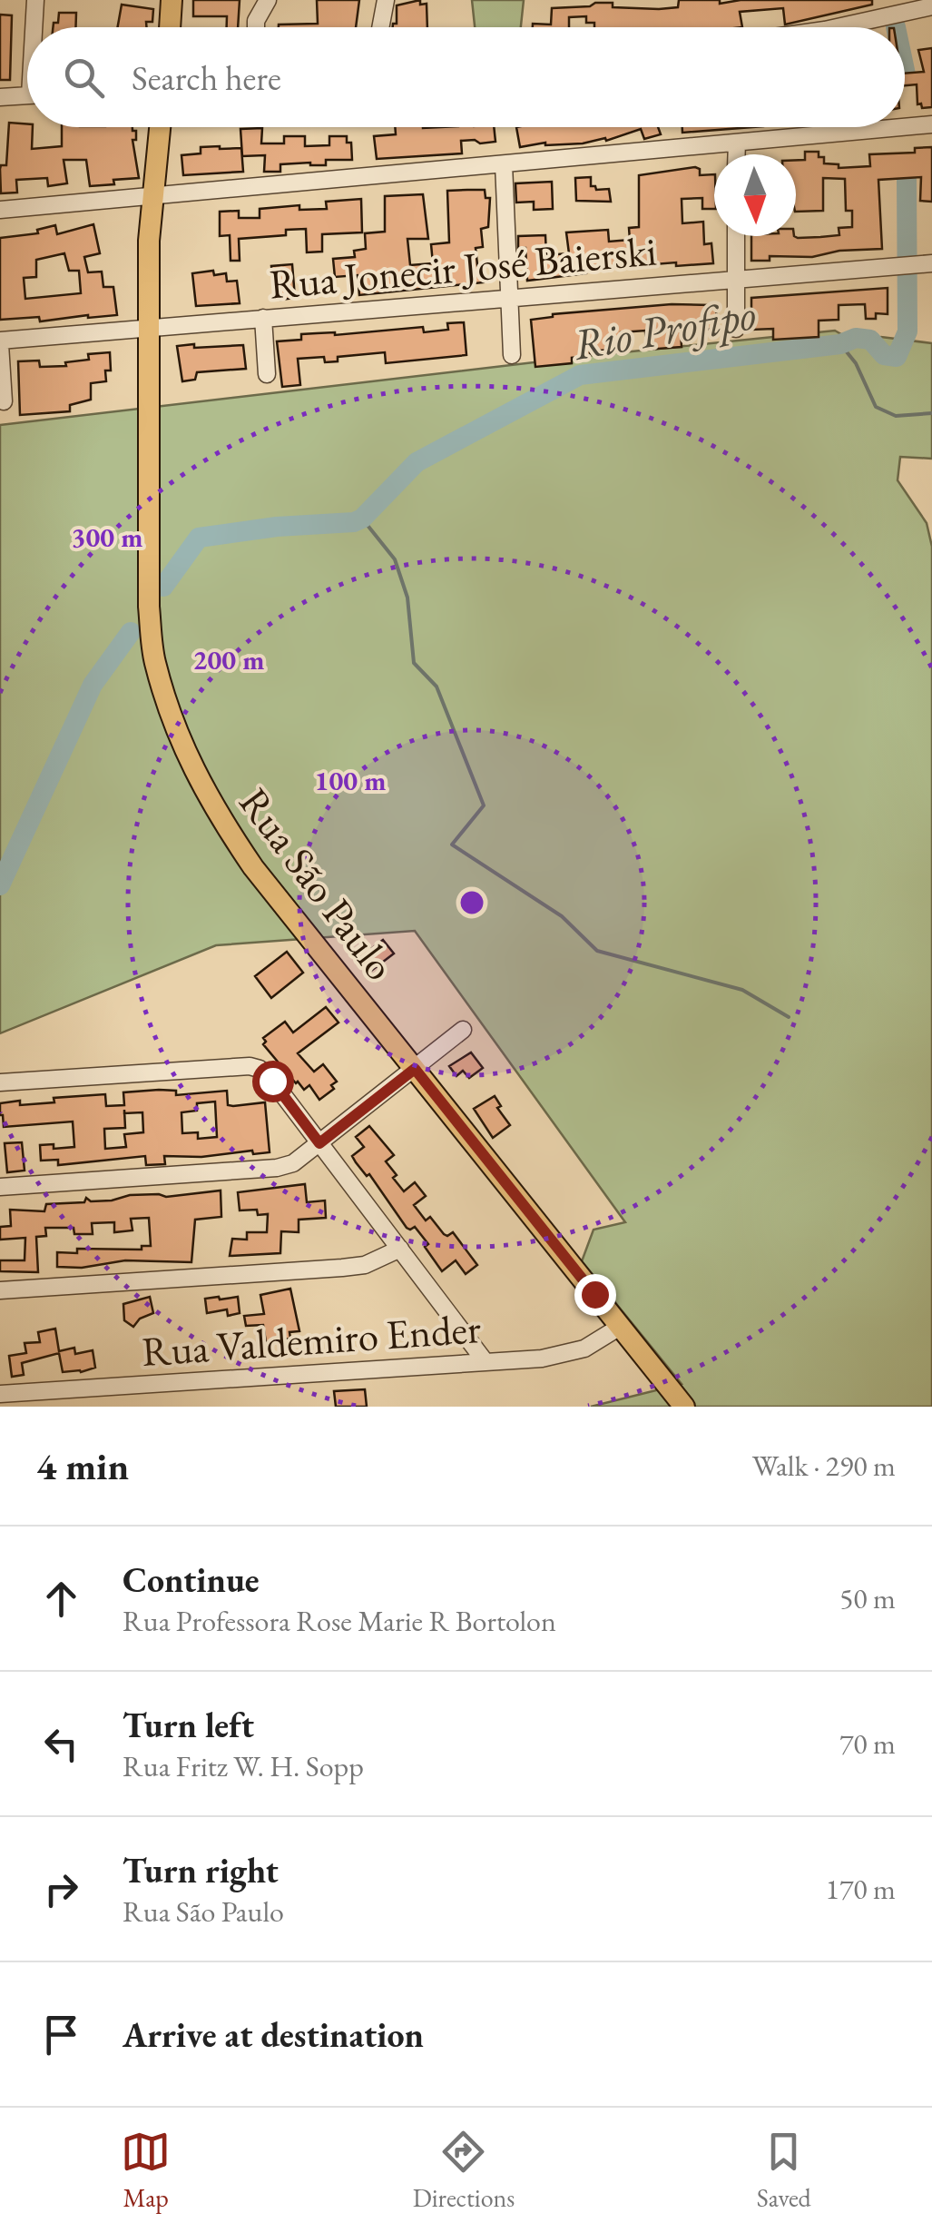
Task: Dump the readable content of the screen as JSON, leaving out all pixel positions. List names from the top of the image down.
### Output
{
  "streets": {
    "main road": ["Rua São Paulo"],
    "street": ["Rua Jonecir José Baierski", "Rua Valdemiro Ender"]
  },
  "crossings": [
    ["Rua Jonecir José Baierski", "Rua São Paulo"],
    ["Rua São Paulo", "Rua Valdemiro Ender"]
  ],
  "water": ["Rio Profipo"],
  "north": "bottom",
  "page": {
    "search": "Search here",
    "heading": ["4 min", "Walk · 290 m"],
    "list": [
      ["Continue", "Rua Professora Rose Marie R Bortolon", "50 m"],
      ["Turn left", "Rua Fritz W. H. Sopp", "70 m"],
      ["Turn right", "Rua São Paulo", "170 m"],
      "Arrive at destination"
    ],
    "nav": ["Map", "Directions", "Saved"]
  },
  "rings": ["300 m", "200 m", "100 m"]
}
